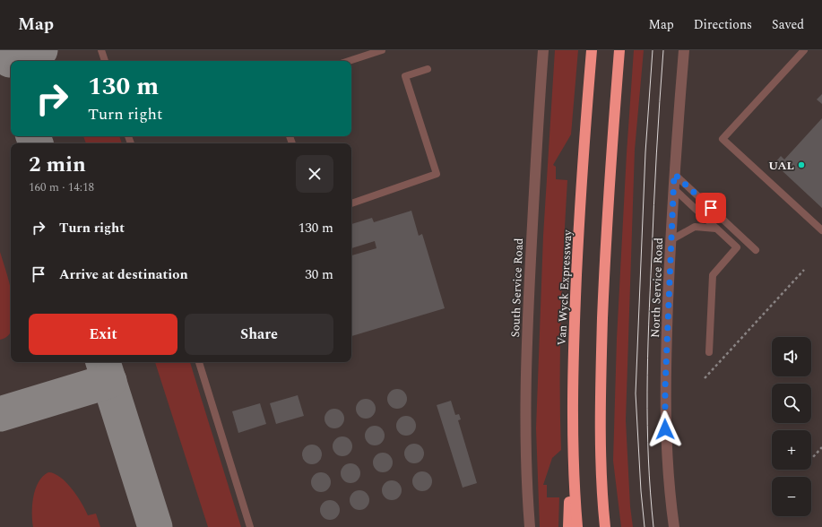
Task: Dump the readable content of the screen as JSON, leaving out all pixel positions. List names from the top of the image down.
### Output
{
  "streets": {
    "highway": ["Van Wyck Expressway"],
    "street": ["South Service Road", "North Service Road"]
  },
  "places": ["UAL"],
  "page": {
    "header": "Map",
    "nav": ["Map", "Directions", "Saved"],
    "turn": ["130 m", "Turn right"],
    "heading": ["2 min", "160 m · 14:18"],
    "list": [
      {
        "name": "Turn right",
        "value": "130 m"
      },
      {
        "name": "Arrive at destination",
        "value": "30 m"
      }
    ],
    "buttons": ["Exit", "Share"],
    "map_buttons": ["+", "−"]
  }
}
